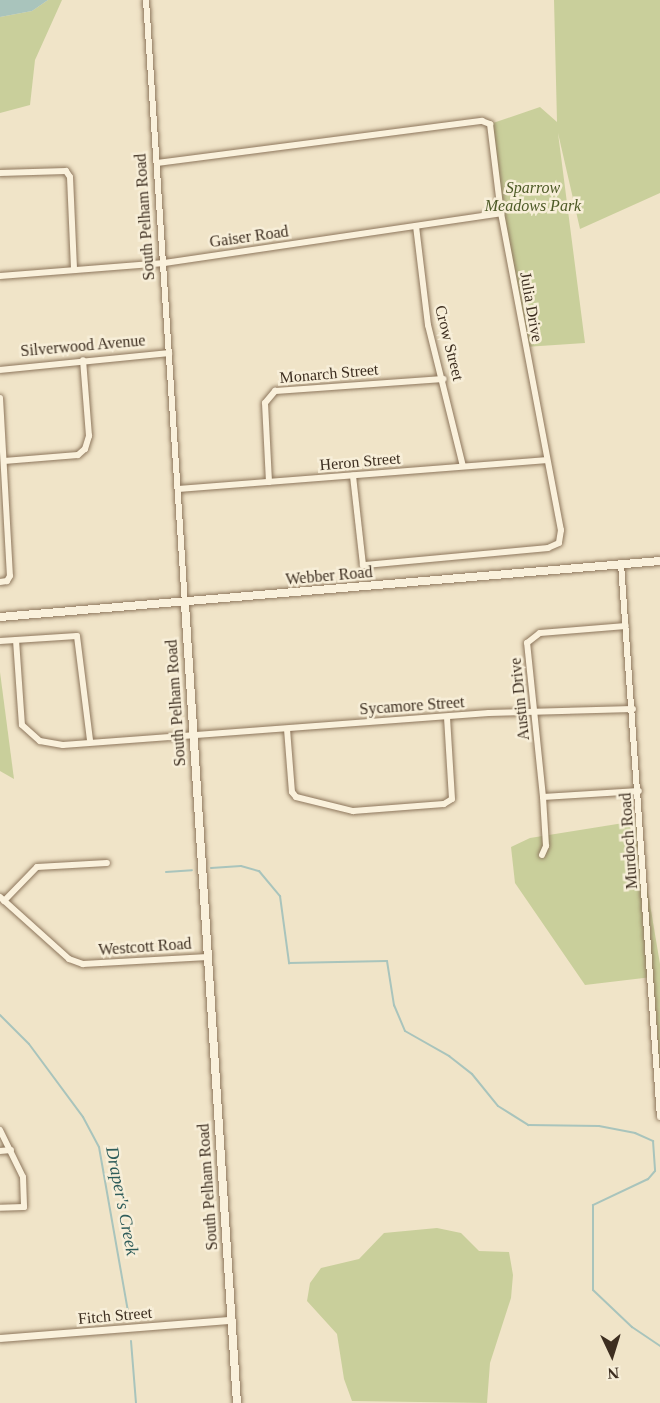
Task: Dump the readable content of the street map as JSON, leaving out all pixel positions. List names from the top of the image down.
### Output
{
  "streets": {
    "main road": ["South Pelham Road", "Webber Road"],
    "street": [
      "Gaiser Road",
      "Julia Drive",
      "Crow Street",
      "Silverwood Avenue",
      "Monarch Street",
      "Heron Street",
      "Austin Drive",
      "Sycamore Street",
      "Murdoch Road",
      "Westcott Road",
      "Fitch Street"
    ]
  },
  "crossings": [
    ["South Pelham Road", "Gaiser Road"],
    ["South Pelham Road", "Julia Drive"],
    ["South Pelham Road", "Silverwood Avenue"],
    ["South Pelham Road", "Heron Street"],
    ["South Pelham Road", "Webber Road"],
    ["South Pelham Road", "Sycamore Street"],
    ["South Pelham Road", "Westcott Road"],
    ["South Pelham Road", "Fitch Street"],
    ["Gaiser Road", "Julia Drive"],
    ["Gaiser Road", "Crow Street"],
    ["Julia Drive", "Heron Street"],
    ["Crow Street", "Monarch Street"],
    ["Crow Street", "Heron Street"],
    ["Monarch Street", "Heron Street"],
    ["Webber Road", "Murdoch Road"],
    ["Austin Drive", "Sycamore Street"],
    ["Austin Drive", "Murdoch Road"],
    ["Sycamore Street", "Murdoch Road"]
  ],
  "water": ["Draper's Creek"],
  "parks": ["Sparrow Meadows Park"],
  "north": "bottom"
}
